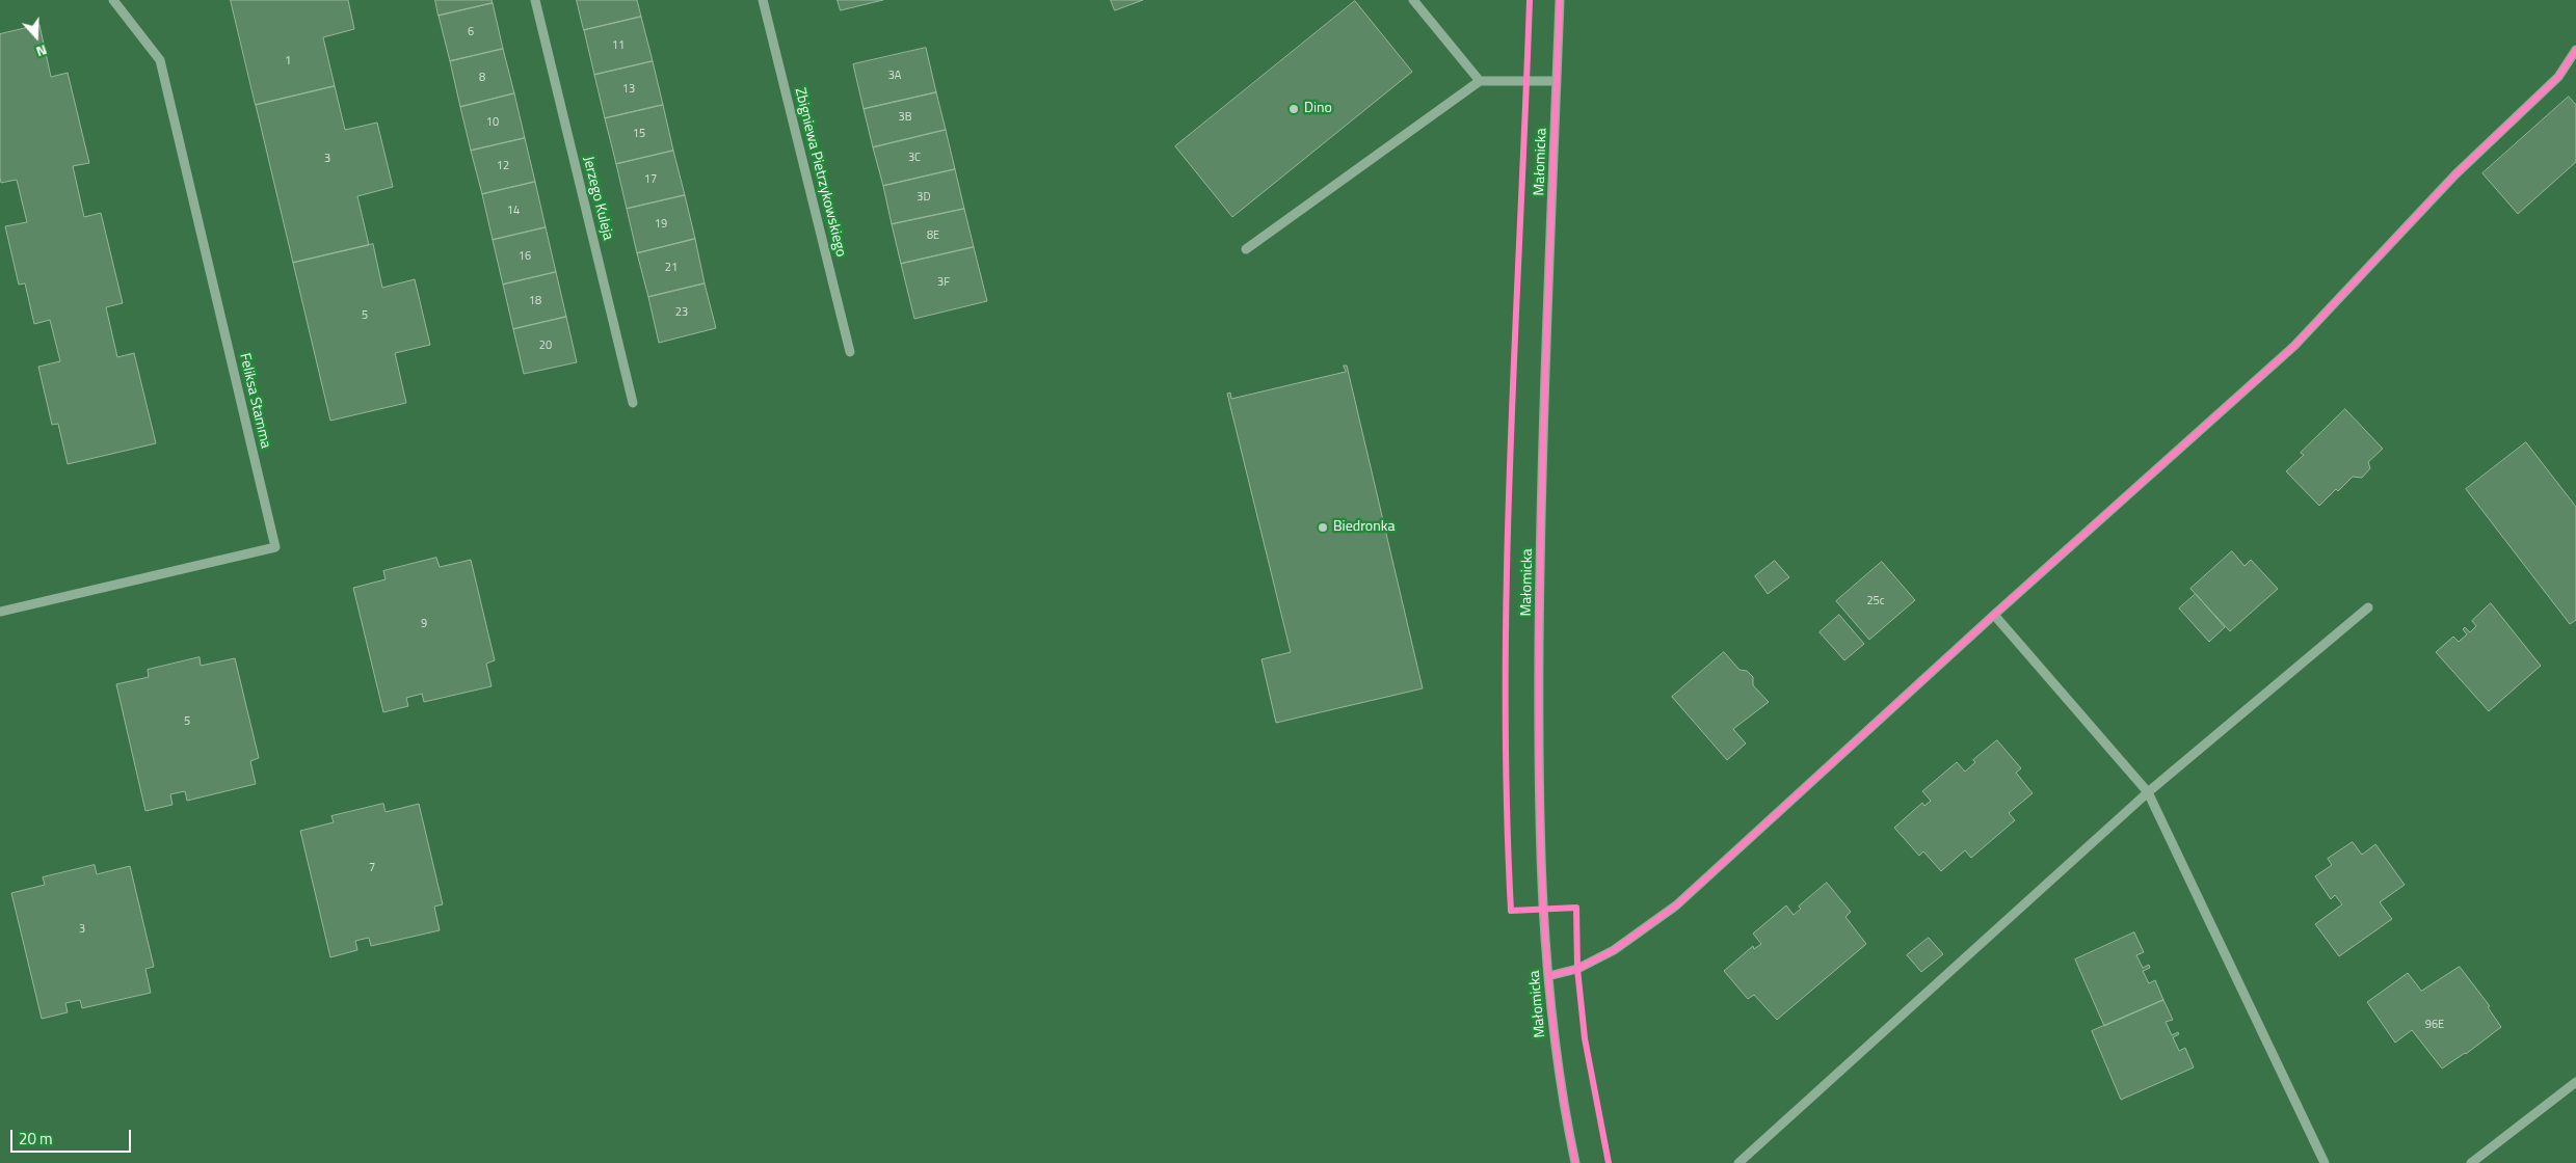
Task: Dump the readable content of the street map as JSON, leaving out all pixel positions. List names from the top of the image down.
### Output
{
  "streets": {
    "street": [
      "Małomicka",
      "Zbigniewa Pietrzykowskiego",
      "Jerzego Kuleja",
      "Feliksa Stamma"
    ]
  },
  "places": ["Dino", "Biedronka"],
  "house_numbers": [
    "6",
    "11",
    "1",
    "3A",
    "8",
    "13",
    "3B",
    "10",
    "15",
    "3C",
    "3",
    "12",
    "17",
    "3D",
    "14",
    "19",
    "8E",
    "16",
    "21",
    "3F",
    "18",
    "23",
    "5",
    "20",
    "25c",
    "9",
    "5",
    "7",
    "3",
    "96E"
  ],
  "scale_bar": "20 m",
  "north": "bottom"
}
